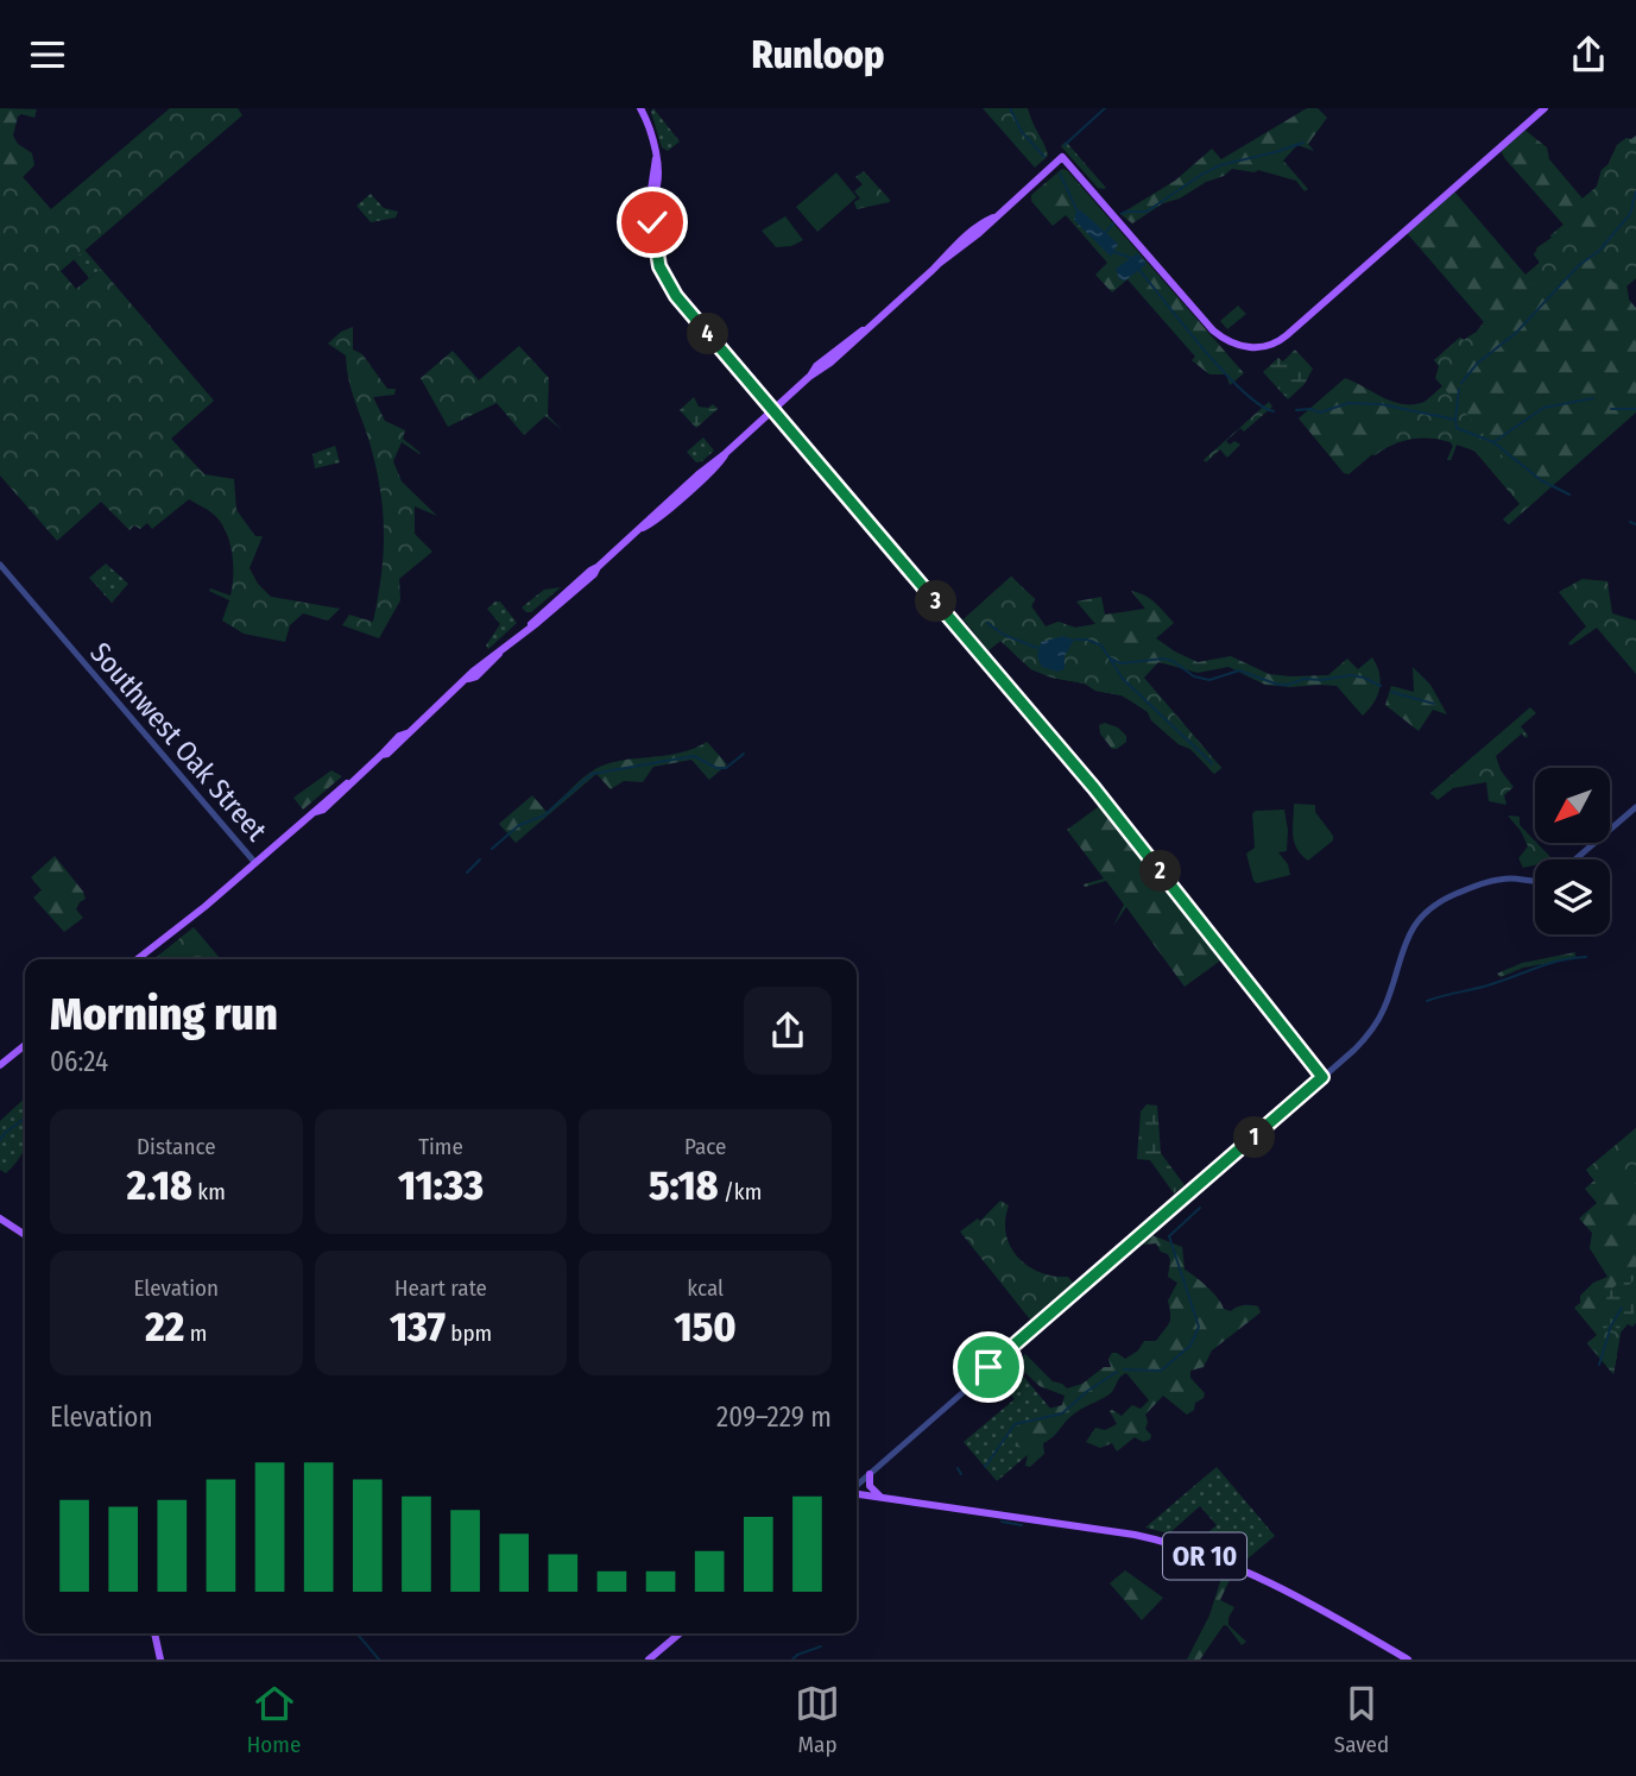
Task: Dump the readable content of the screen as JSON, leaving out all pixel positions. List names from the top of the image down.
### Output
{
  "streets": {
    "main road": ["OR 10"],
    "street": ["Southwest Oak Street"]
  },
  "north": "bottom left",
  "page": {
    "header": "Runloop",
    "pins": [
      "4",
      "3",
      "2",
      "1"
    ],
    "heading": ["Morning run", "06:24"],
    "stats": [
      ["Distance", "2.18 km"],
      ["Time", "11:33"],
      ["Pace", "5:18 /km"],
      ["Elevation", "22 m"],
      ["Heart rate", "137 bpm"],
      ["kcal", "150"]
    ],
    "chart": ["Elevation", "209–229 m"],
    "tabs": ["Home", "Map", "Saved"]
  }
}
